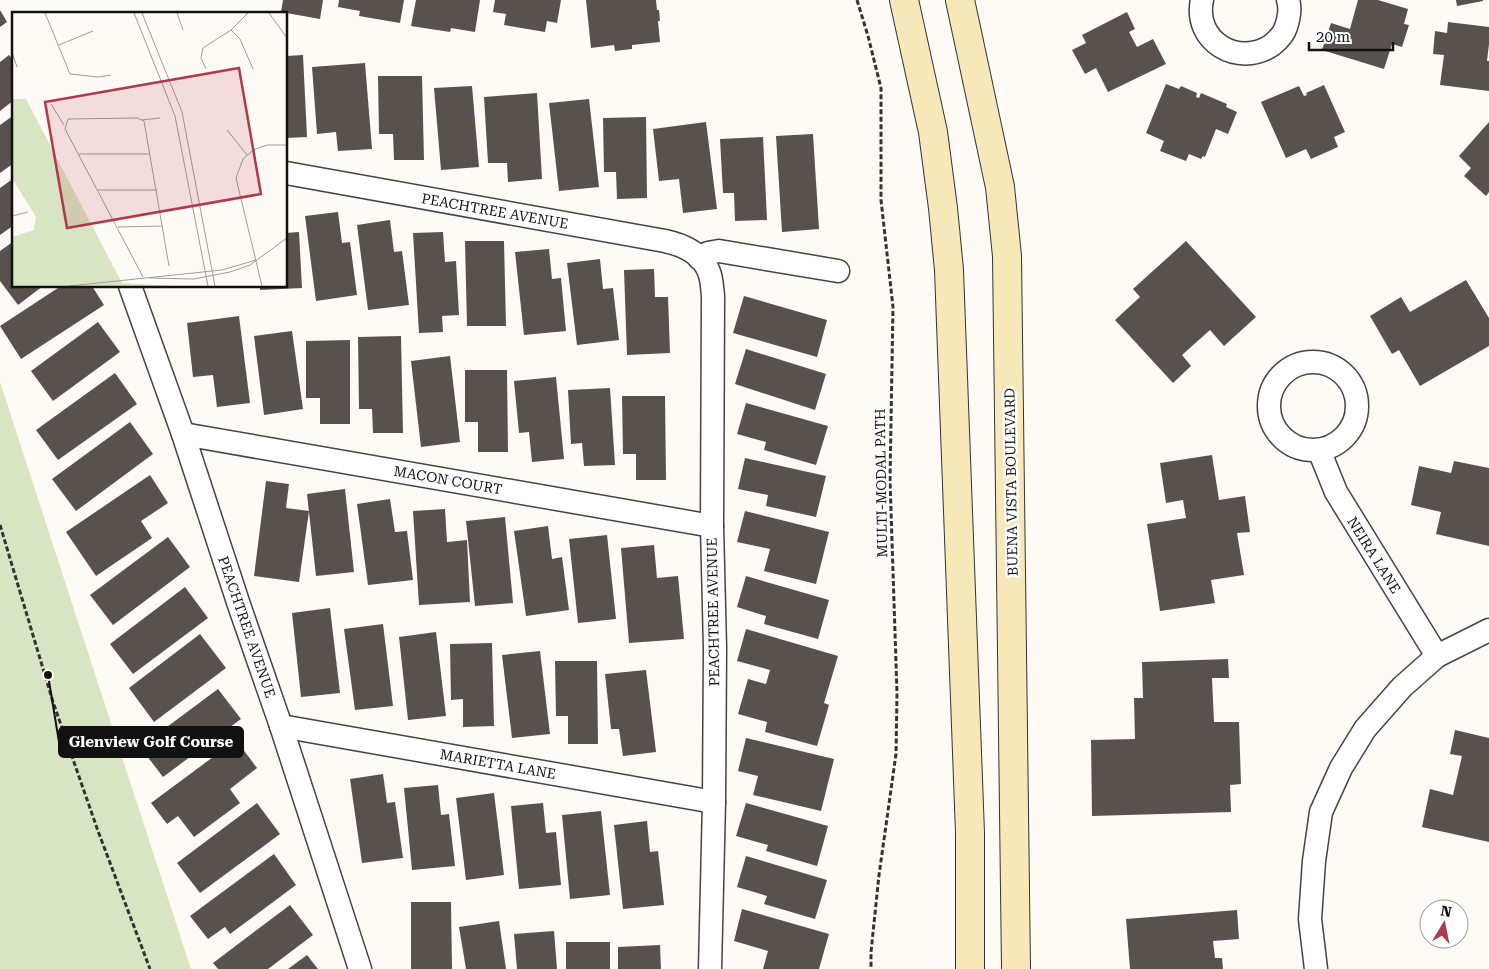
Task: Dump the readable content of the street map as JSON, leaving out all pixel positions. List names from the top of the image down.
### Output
{
  "streets": {
    "main road": ["BUENA VISTA BOULEVARD"],
    "street": [
      "PEACHTREE AVENUE",
      "MACON COURT",
      "NEIRA LANE",
      "MARIETTA LANE"
    ],
    "path": ["MULTI-MODAL PATH"]
  },
  "crossings": [
    ["PEACHTREE AVENUE", "MACON COURT"],
    ["PEACHTREE AVENUE", "MARIETTA LANE"]
  ],
  "places": ["Glenview Golf Course"],
  "scale_bar": "20 m",
  "north": "top"
}
